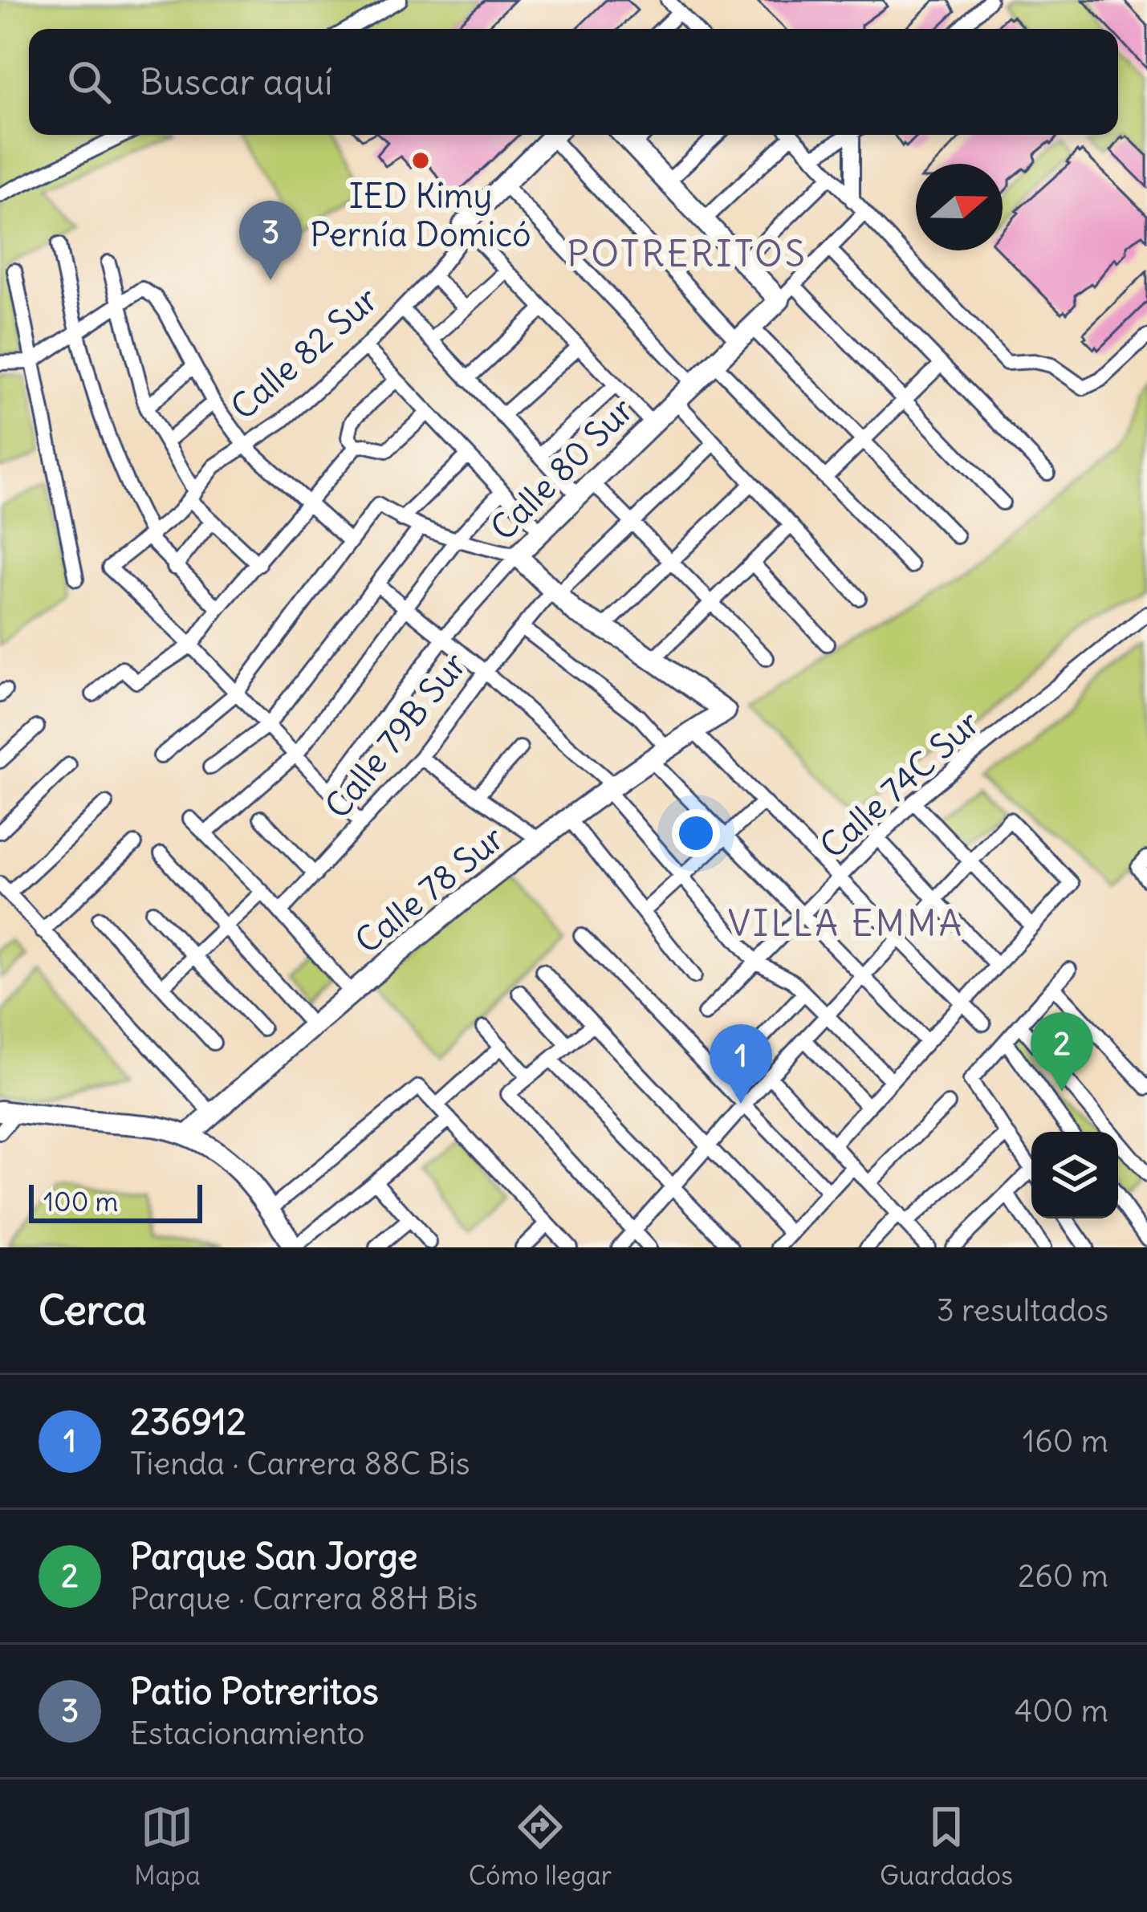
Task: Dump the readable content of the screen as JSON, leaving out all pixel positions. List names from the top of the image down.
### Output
{
  "streets": {
    "street": [
      "Calle 82 Sur",
      "Calle 80 Sur",
      "Calle 79B Sur",
      "Calle 74C Sur",
      "Calle 78 Sur"
    ]
  },
  "districts": ["POTRERITOS", "VILLA EMMA"],
  "places": ["IED Kimy Pernía Domicó"],
  "scale_bar": "100 m",
  "north": "right",
  "page": {
    "search": "Buscar aquí",
    "pins": ["3", "2", "1"],
    "scale": "100 m",
    "heading": ["Cerca", "3 resultados"],
    "list": [
      {
        "mark": "1",
        "name": "236912",
        "note": "Tienda · Carrera 88C Bis",
        "value": "160 m"
      },
      {
        "mark": "2",
        "name": "Parque San Jorge",
        "note": "Parque · Carrera 88H Bis",
        "value": "260 m"
      },
      {
        "mark": "3",
        "name": "Patio Potreritos",
        "note": "Estacionamiento",
        "value": "400 m"
      }
    ],
    "nav": ["Mapa", "Cómo llegar", "Guardados"]
  }
}
